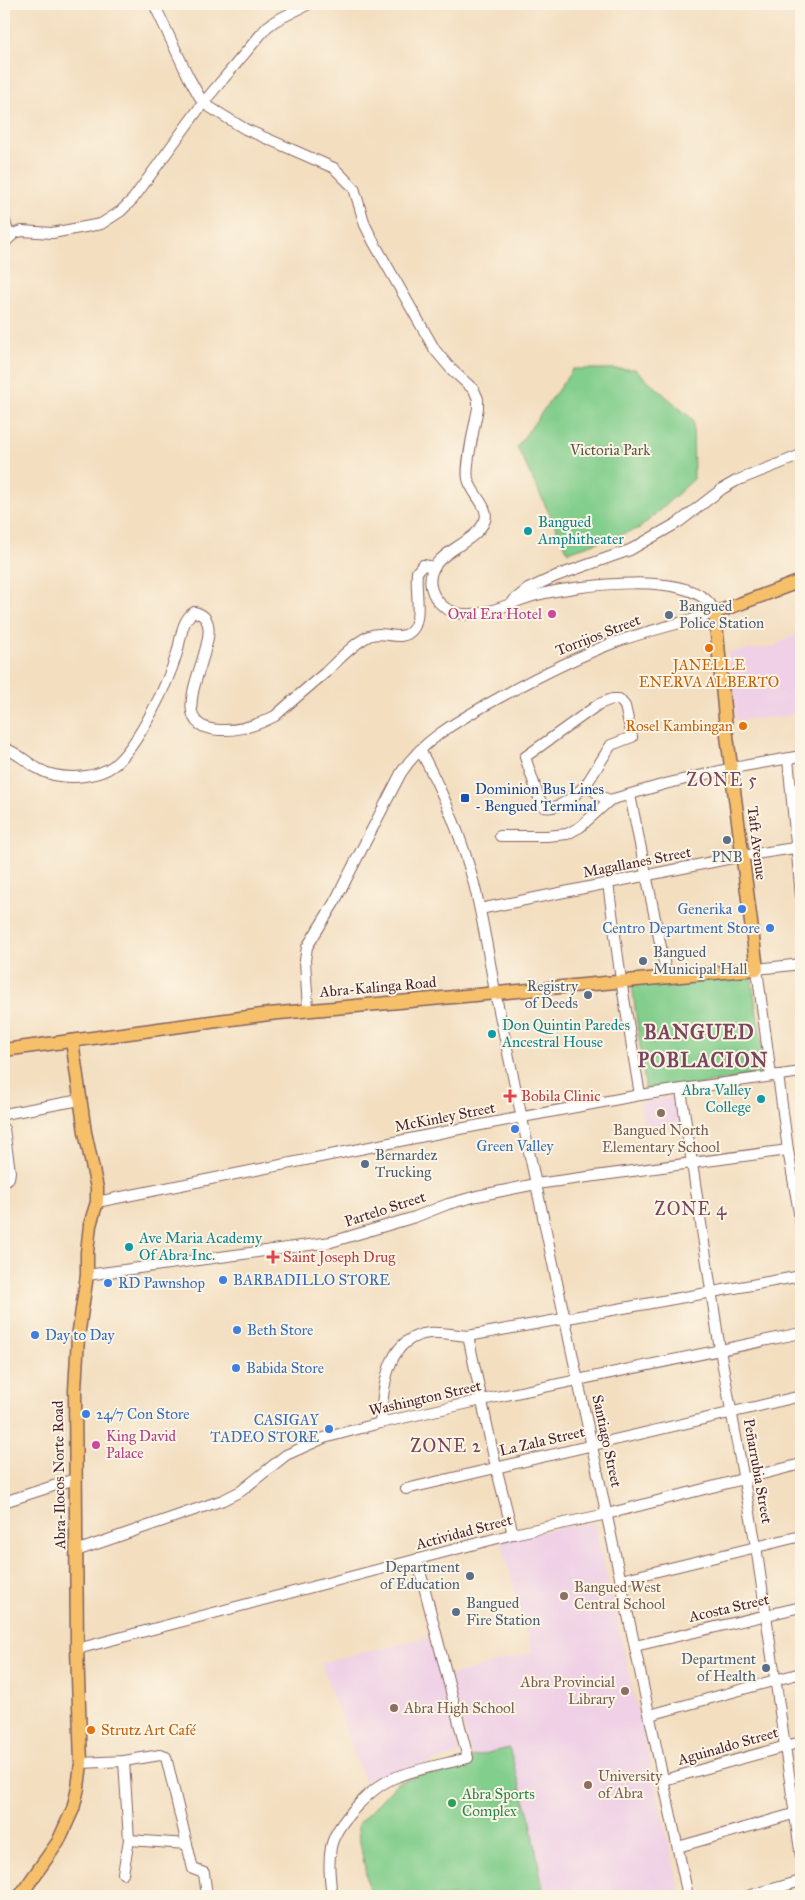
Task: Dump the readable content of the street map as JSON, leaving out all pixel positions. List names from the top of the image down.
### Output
{
  "streets": {
    "main road": [
      "Torrijos Street",
      "Taft Avenue",
      "Abra-Kalinga Road",
      "Abra-Ilocos Norte Road"
    ],
    "street": [
      "Magallanes Street",
      "McKinley Street",
      "Partelo Street",
      "Washington Street",
      "La Zala Street",
      "Santiago Street",
      "Peñarrubia Street",
      "Actividad Street",
      "Acosta Street",
      "Aguinaldo Street"
    ]
  },
  "crossings": [
    ["Torrijos Street", "Taft Avenue"],
    ["Torrijos Street", "Abra-Kalinga Road"],
    ["Torrijos Street", "Santiago Street"],
    ["Taft Avenue", "Magallanes Street"],
    ["Taft Avenue", "Abra-Kalinga Road"],
    ["Taft Avenue", "McKinley Street"],
    ["Taft Avenue", "Partelo Street"],
    ["Magallanes Street", "Santiago Street"],
    ["Abra-Kalinga Road", "Santiago Street"],
    ["Abra-Kalinga Road", "Abra-Ilocos Norte Road"],
    ["McKinley Street", "Santiago Street"],
    ["McKinley Street", "Peñarrubia Street"],
    ["McKinley Street", "Abra-Ilocos Norte Road"],
    ["Partelo Street", "Santiago Street"],
    ["Partelo Street", "Peñarrubia Street"],
    ["Partelo Street", "Abra-Ilocos Norte Road"],
    ["Washington Street", "Santiago Street"],
    ["Washington Street", "Peñarrubia Street"],
    ["Washington Street", "Abra-Ilocos Norte Road"],
    ["La Zala Street", "Santiago Street"],
    ["La Zala Street", "Peñarrubia Street"],
    ["Santiago Street", "Actividad Street"],
    ["Santiago Street", "Acosta Street"],
    ["Santiago Street", "Aguinaldo Street"],
    ["Peñarrubia Street", "Actividad Street"],
    ["Peñarrubia Street", "Acosta Street"],
    ["Peñarrubia Street", "Aguinaldo Street"],
    ["Abra-Ilocos Norte Road", "Actividad Street"]
  ],
  "districts": [
    "ZONE 5",
    "BANGUED",
    "POBLACION",
    "ZONE 4",
    "ZONE 2"
  ],
  "parks": ["Victoria Park"],
  "places": {
    "other": [
      "Bangued Amphitheater",
      "Oval Era Hotel",
      "Bangued Police Station",
      "JANELLE ENERVA ALBERTO",
      "Rosel Kambingan",
      "PNB",
      "Generika",
      "Centro Department Store",
      "Bangued Municipal Hall",
      "Registry of Deeds",
      "Don Quintin Paredes Ancestral House",
      "Abra Valley College",
      "Bangued North Elementary School",
      "Green Valley",
      "Bernardez Trucking",
      "Ave Maria Academy Of Abra Inc.",
      "BARBADILLO STORE",
      "RD Pawnshop",
      "Beth Store",
      "Day to Day",
      "Babida Store",
      "24/7 Con Store",
      "CASIGAY TADEO STORE",
      "King David Palace",
      "Department of Education",
      "Bangued West Central School",
      "Bangued Fire Station",
      "Department of Health",
      "Abra Provincial Library",
      "Abra High School",
      "Strutz Art Café",
      "University of Abra",
      "Abra Sports Complex"
    ],
    "transit": ["Dominion Bus Lines - Bengued Terminal"],
    "health": ["Bobila Clinic", "Saint Joseph Drug"]
  }
}
